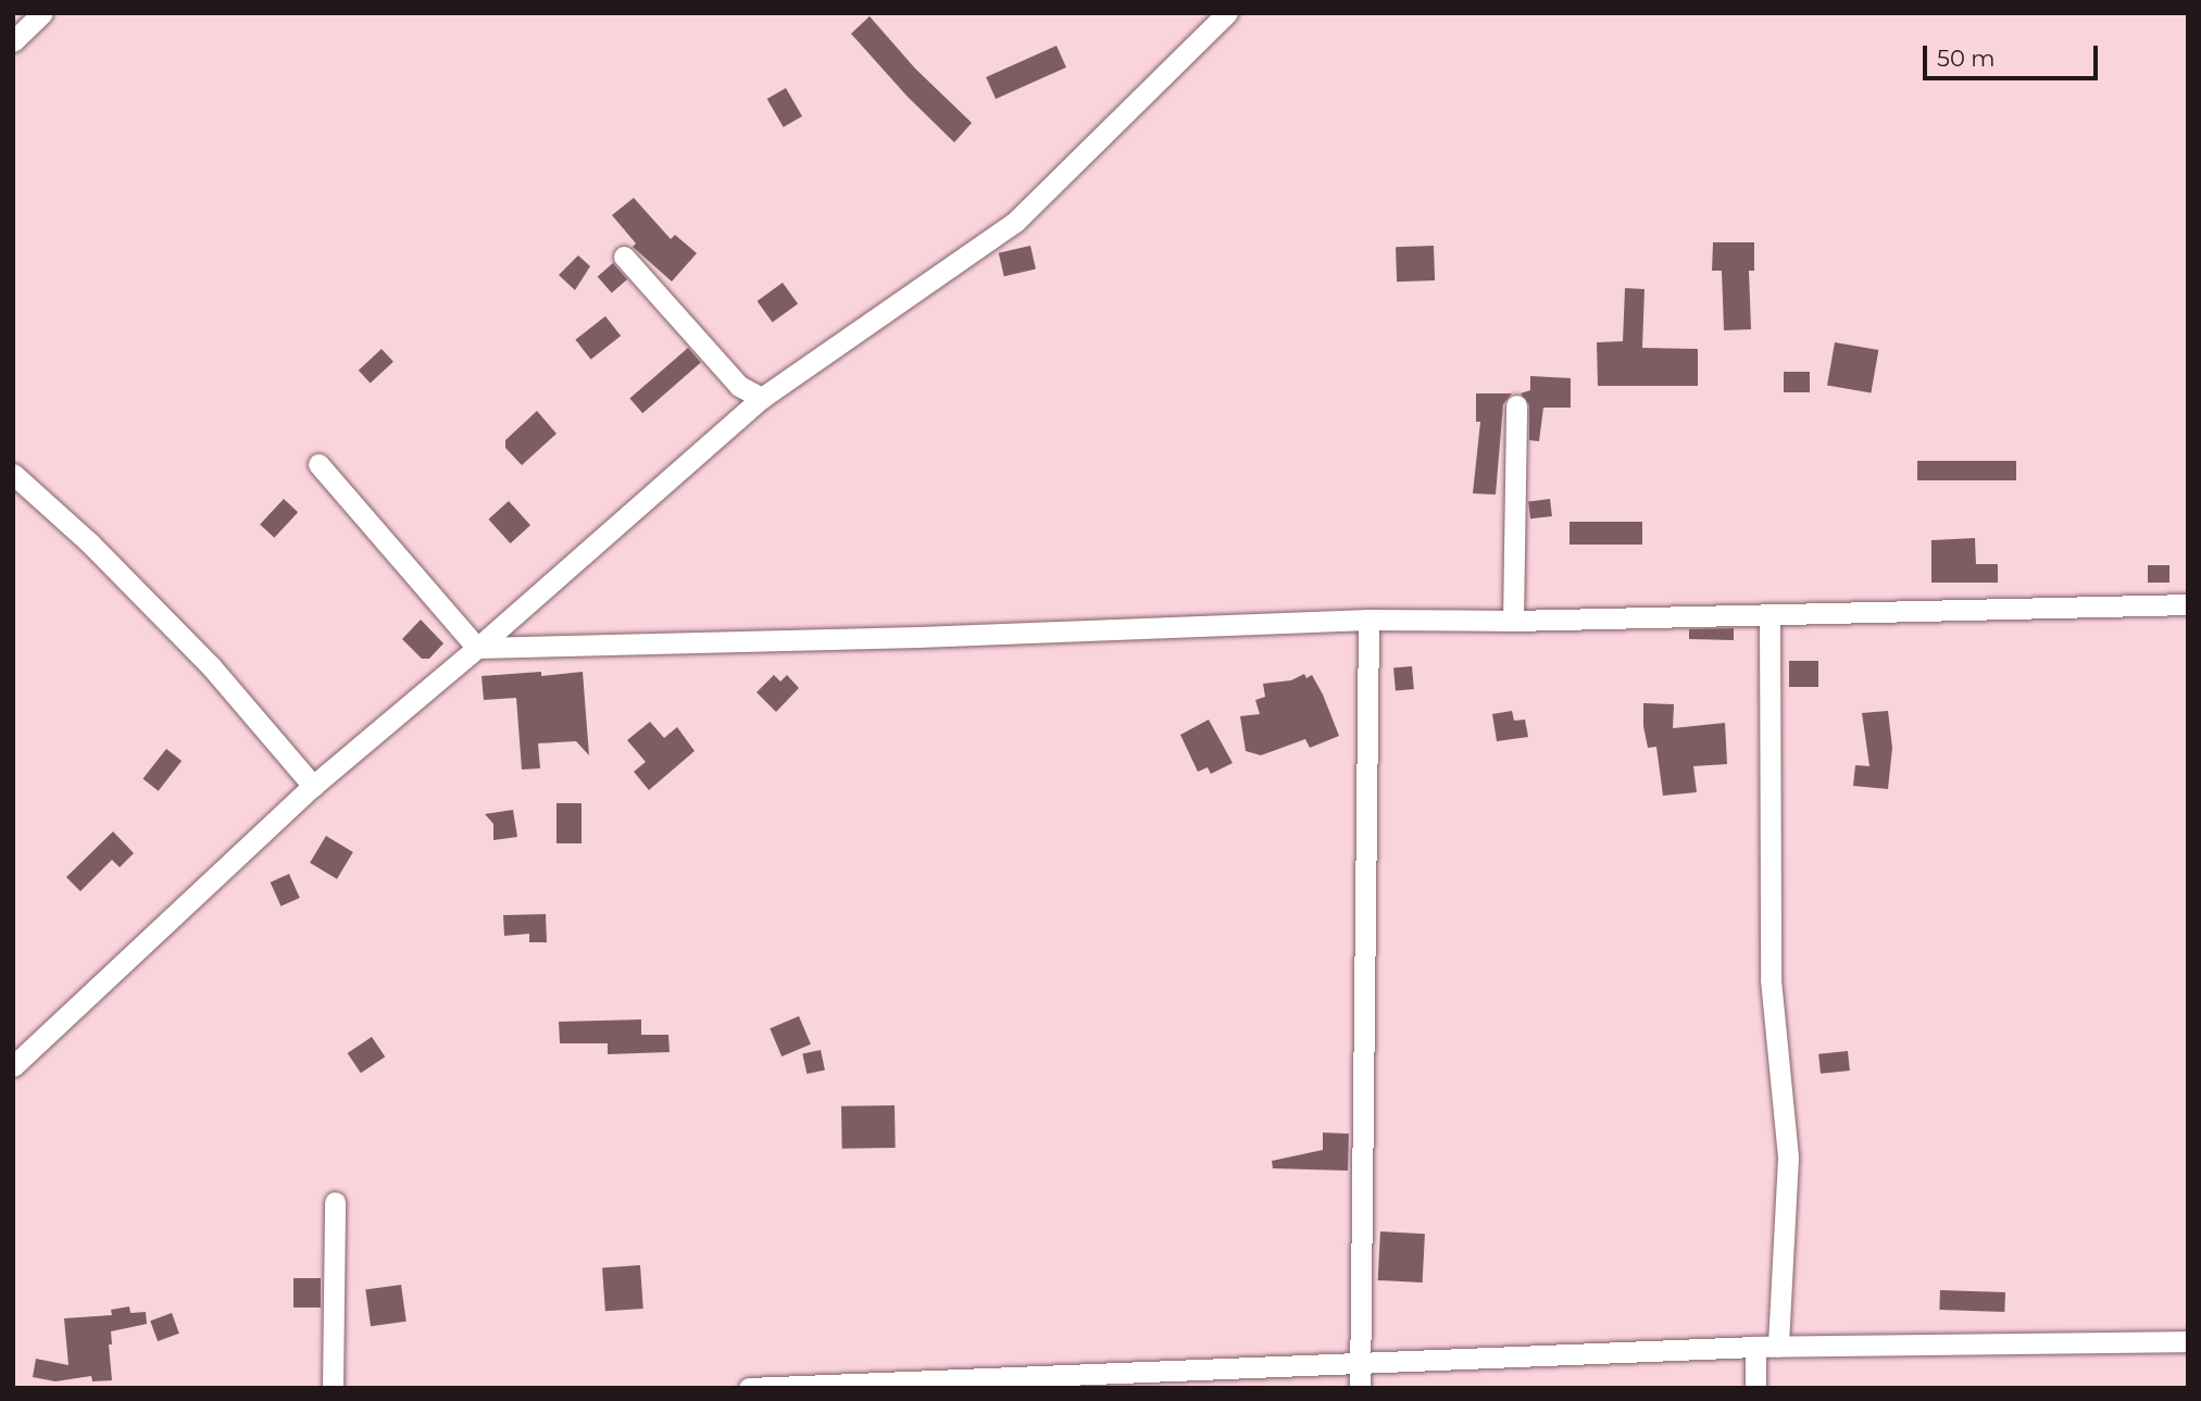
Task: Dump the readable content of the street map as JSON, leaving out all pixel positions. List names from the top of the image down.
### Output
{
  "scale_bar": "50 m"
}
